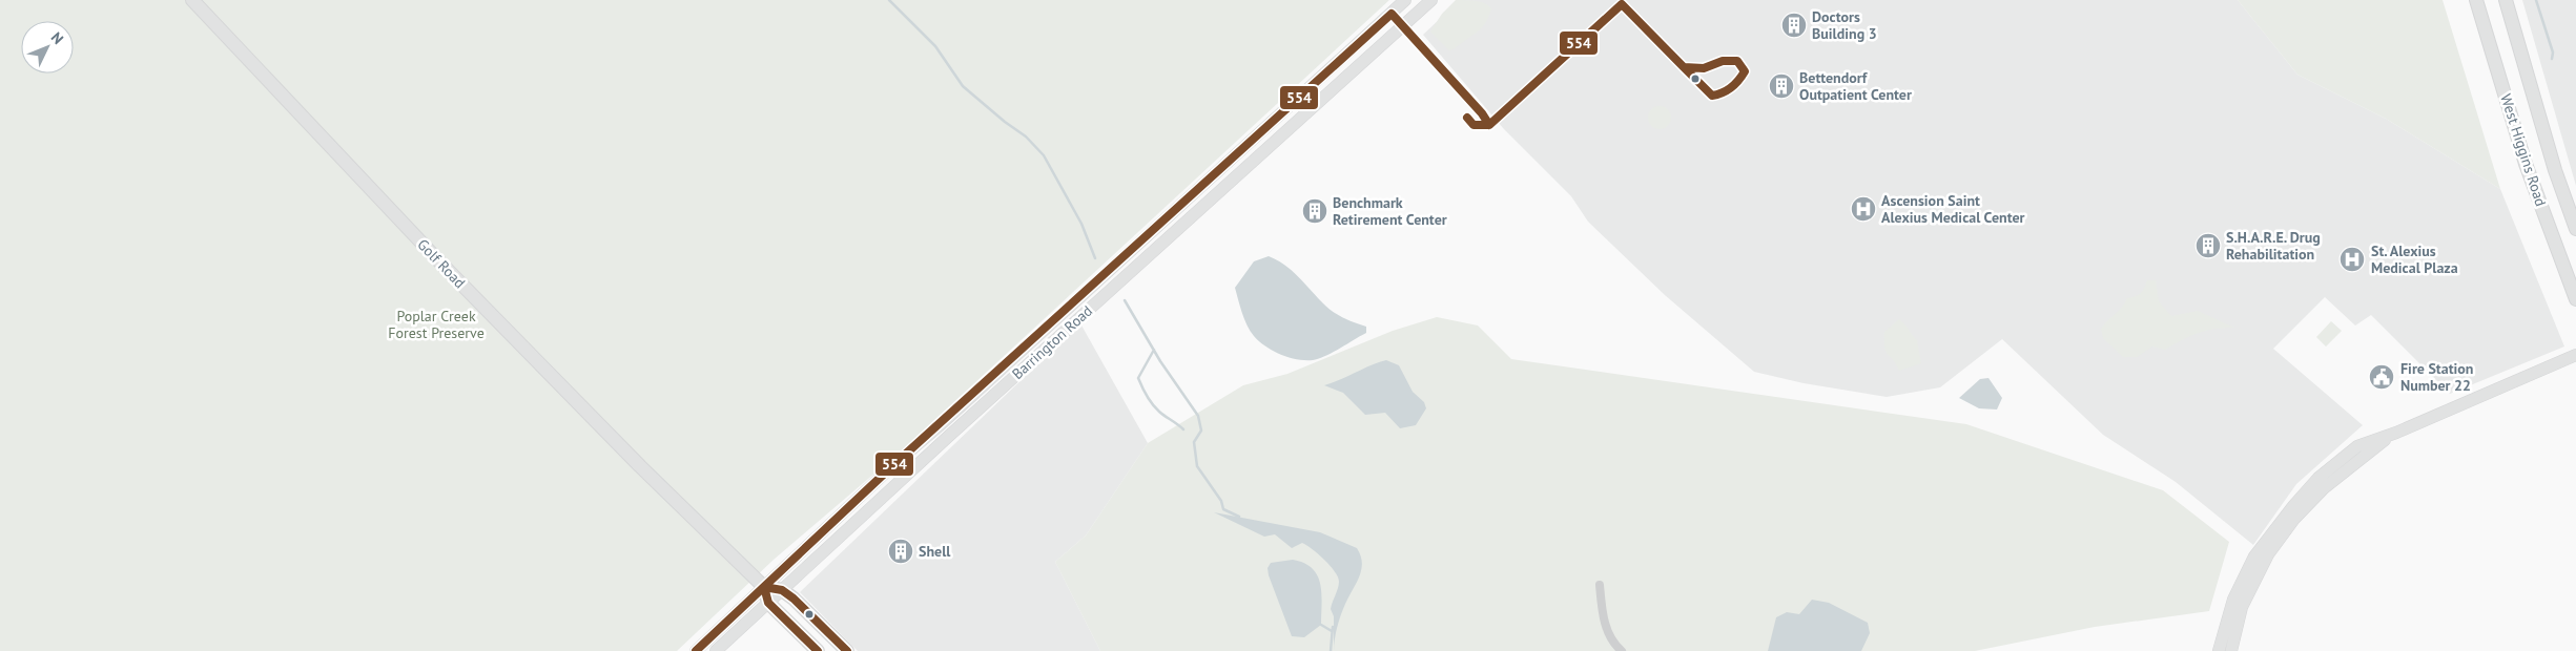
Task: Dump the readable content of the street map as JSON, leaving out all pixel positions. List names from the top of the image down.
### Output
{
  "streets": {
    "main road": ["West Higgins Road", "Golf Road", "Barrington Road"]
  },
  "crossings": [
    ["Golf Road", "Barrington Road"]
  ],
  "parks": ["Poplar Creek Forest Preserve"],
  "places": {
    "building": [
      "Doctors Building 3",
      "Bettendorf Outpatient Center",
      "Benchmark Retirement Center",
      "S.H.A.R.E. Drug Rehabilitation",
      "Shell"
    ],
    "hospital": ["Ascension Saint Alexius Medical Center", "St. Alexius Medical Plaza"],
    "public building": ["Fire Station Number 22"]
  },
  "lines": ["transit line 554"],
  "north": "top right"
}
